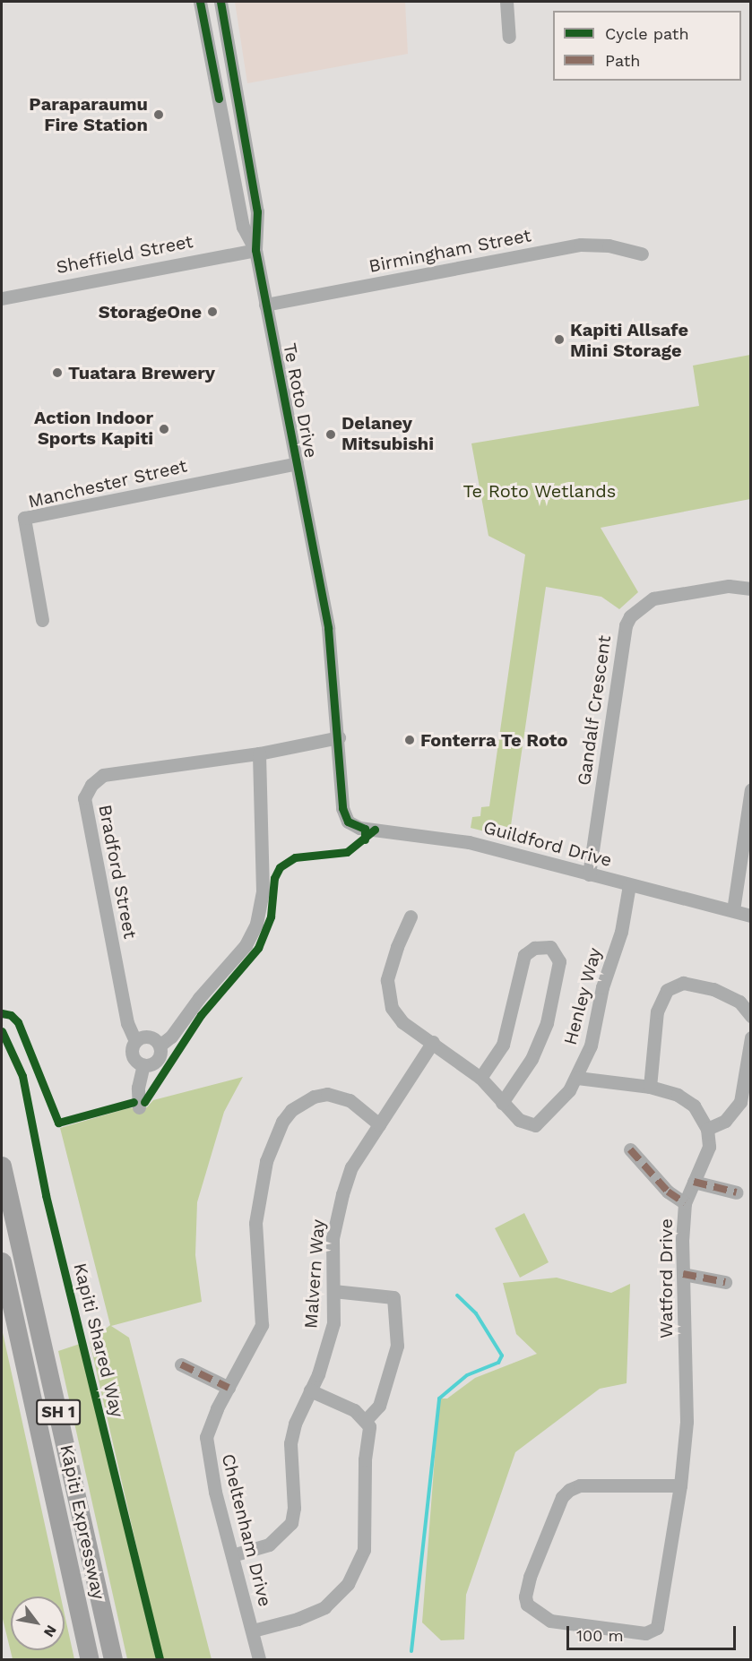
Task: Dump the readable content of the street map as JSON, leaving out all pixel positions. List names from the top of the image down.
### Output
{
  "streets": {
    "highway": ["SH 1", "Kāpiti Expressway"],
    "street": [
      "Birmingham Street",
      "Sheffield Street",
      "Te Roto Drive",
      "Manchester Street",
      "Gandalf Crescent",
      "Guildford Drive",
      "Bradford Street",
      "Henley Way",
      "Malvern Way",
      "Watford Drive",
      "Cheltenham Drive"
    ],
    "cycle path": ["Kapiti Shared Way"]
  },
  "crossings": [
    ["Birmingham Street", "Te Roto Drive"],
    ["Sheffield Street", "Te Roto Drive"],
    ["Te Roto Drive", "Manchester Street"],
    ["Te Roto Drive", "Guildford Drive"],
    ["Te Roto Drive", "Bradford Street"],
    ["Gandalf Crescent", "Guildford Drive"],
    ["Guildford Drive", "Henley Way"],
    ["Malvern Way", "Cheltenham Drive"]
  ],
  "parks": ["Te Roto Wetlands"],
  "places": [
    "Paraparaumu Fire Station",
    "StorageOne",
    "Kapiti Allsafe Mini Storage",
    "Tuatara Brewery",
    "Action Indoor Sports Kapiti",
    "Delaney Mitsubishi",
    "Fonterra Te Roto"
  ],
  "legend": ["Cycle path", "Path"],
  "scale_bar": "100 m",
  "north": "bottom right"
}
